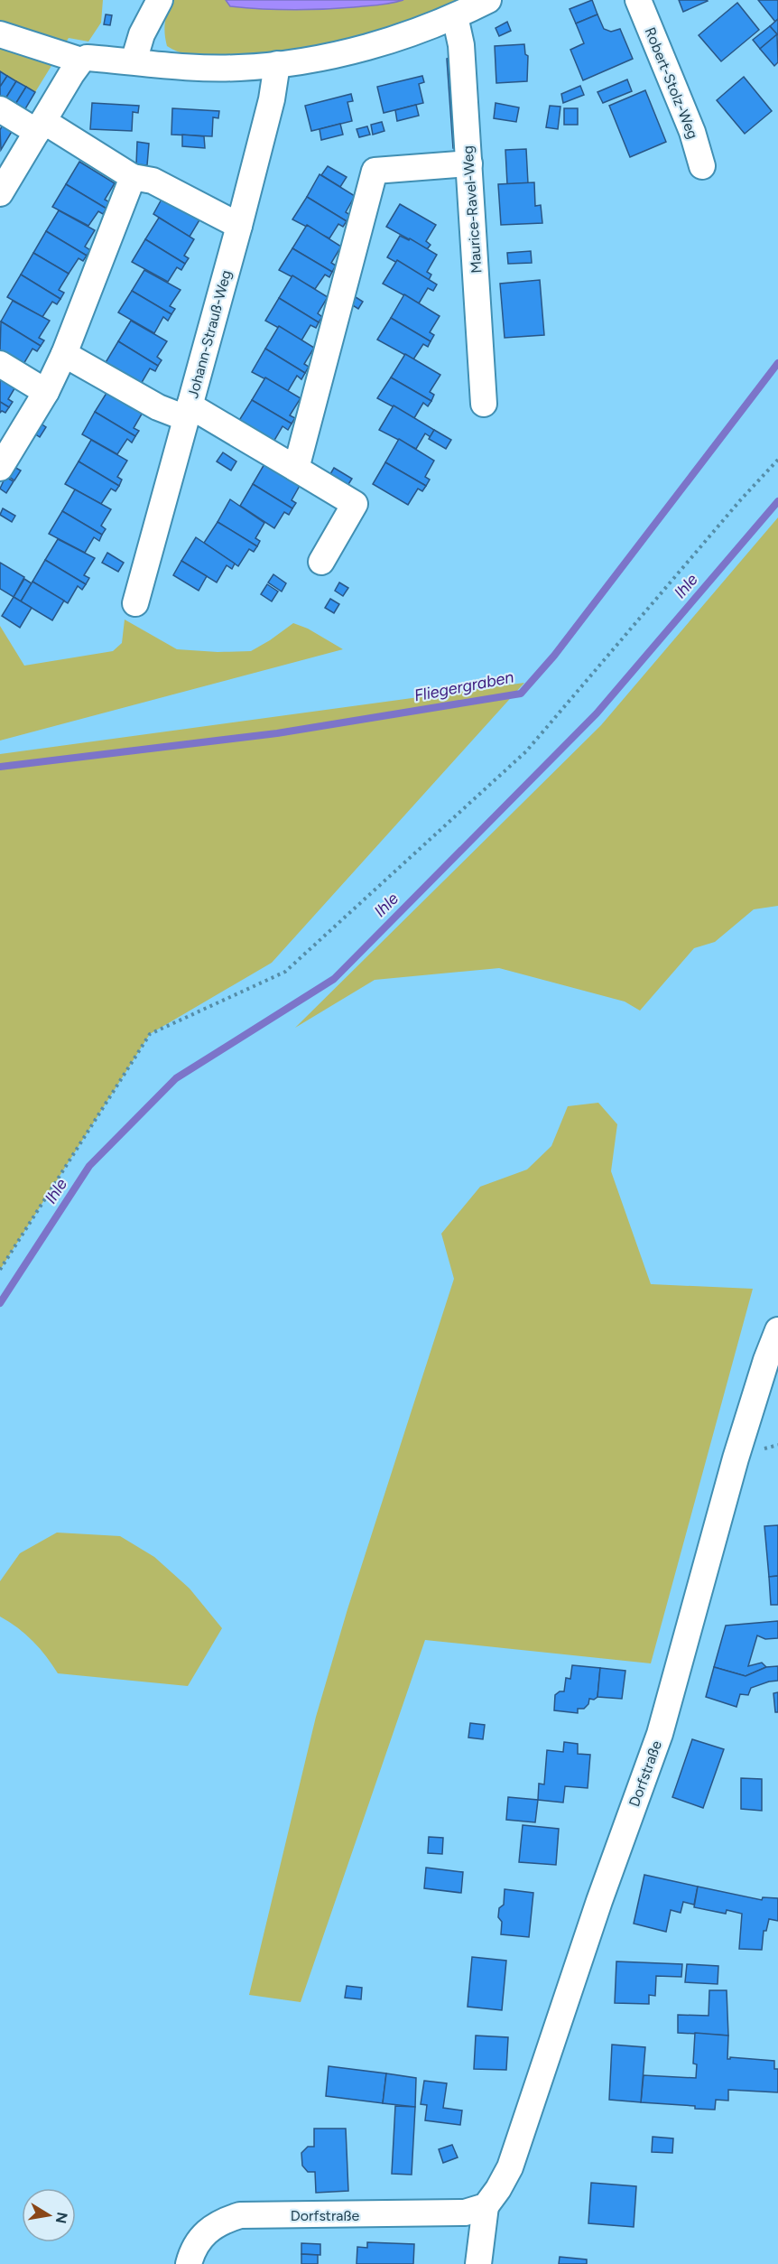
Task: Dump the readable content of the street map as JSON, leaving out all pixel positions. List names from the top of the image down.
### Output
{
  "streets": {
    "street": [
      "Robert-Stolz-Weg",
      "Maurice-Ravel-Weg",
      "Johann-Strauß-Weg",
      "Dorfstraße"
    ]
  },
  "water": ["Ihle", "Fliegergraben"],
  "north": "right"
}
